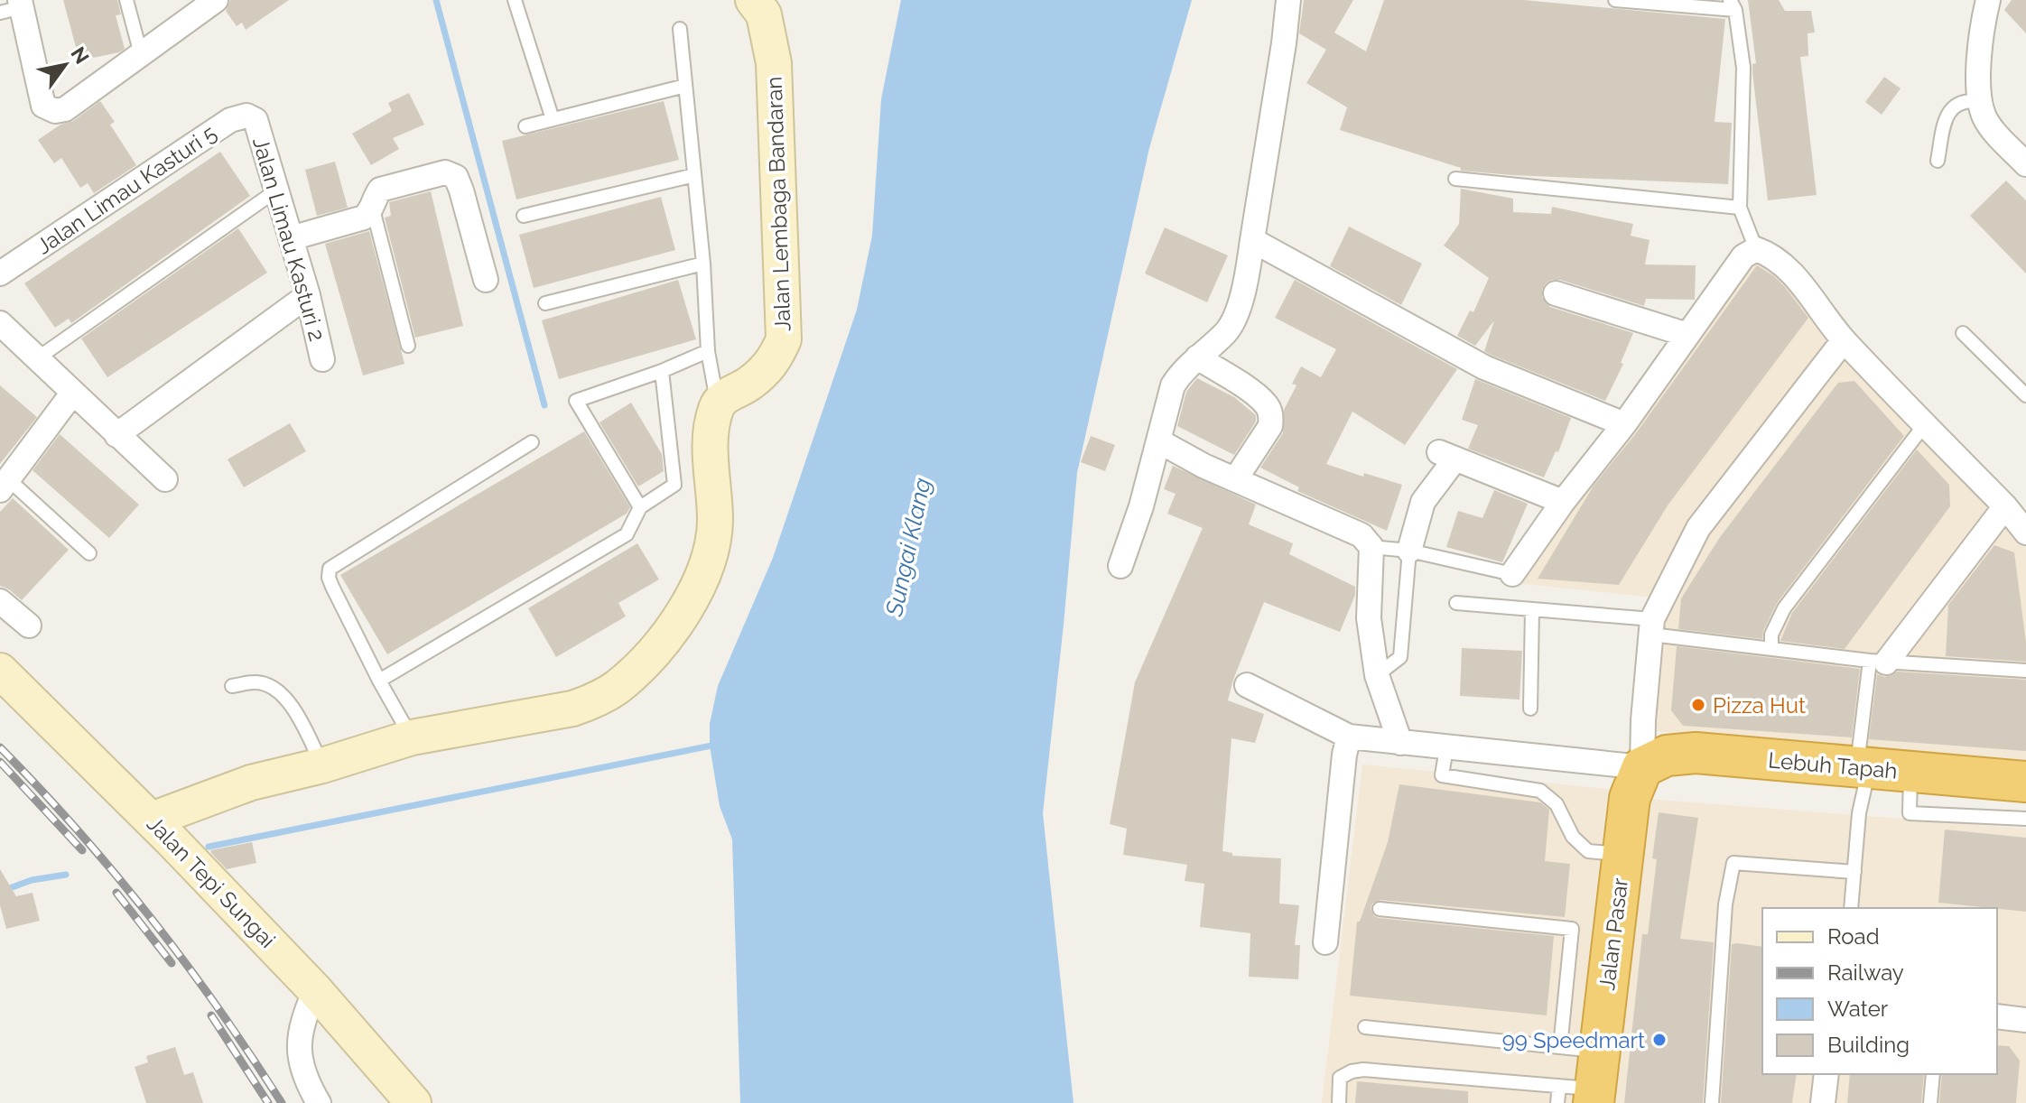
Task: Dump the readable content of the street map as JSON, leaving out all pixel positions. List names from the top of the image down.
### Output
{
  "streets": {
    "highway": ["Lebuh Tapah", "Jalan Pasar"],
    "street": [
      "Jalan Limau Kasturi 5",
      "Jalan Lembaga Bandaran",
      "Jalan Limau Kasturi 2",
      "Jalan Tepi Sungai"
    ]
  },
  "crossings": [
    ["Jalan Limau Kasturi 5", "Jalan Limau Kasturi 2"],
    ["Lebuh Tapah", "Jalan Pasar"]
  ],
  "water": ["Sungai Klang"],
  "places": ["Pizza Hut", "99 Speedmart"],
  "legend": [
    "Road",
    "Railway",
    "Water",
    "Building"
  ],
  "north": "top right"
}
